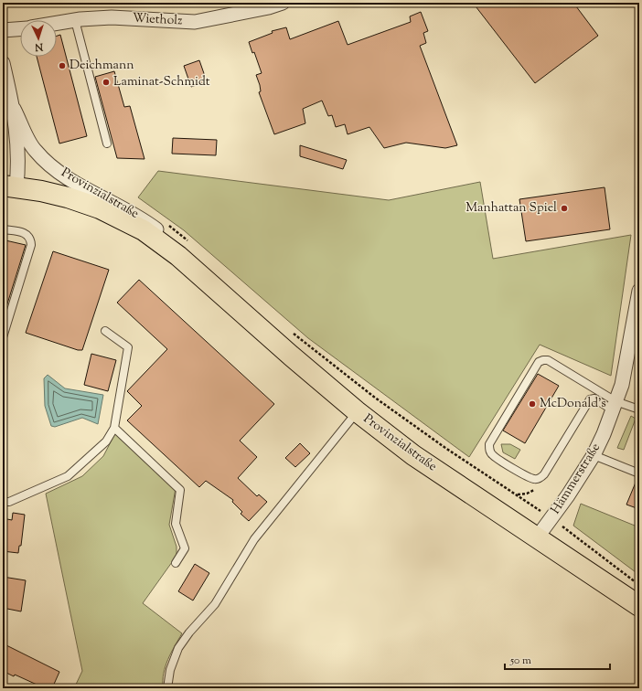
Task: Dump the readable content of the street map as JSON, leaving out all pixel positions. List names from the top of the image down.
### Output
{
  "streets": {
    "main road": ["Provinzialstraße"],
    "street": ["Wietholz", "Hämmerstraße"]
  },
  "crossings": [
    ["Provinzialstraße", "Hämmerstraße"]
  ],
  "places": [
    "Deichmann",
    "Laminat-Schmidt",
    "Manhattan Spiel",
    "McDonald's"
  ],
  "scale_bar": "50 m",
  "north": "bottom"
}
